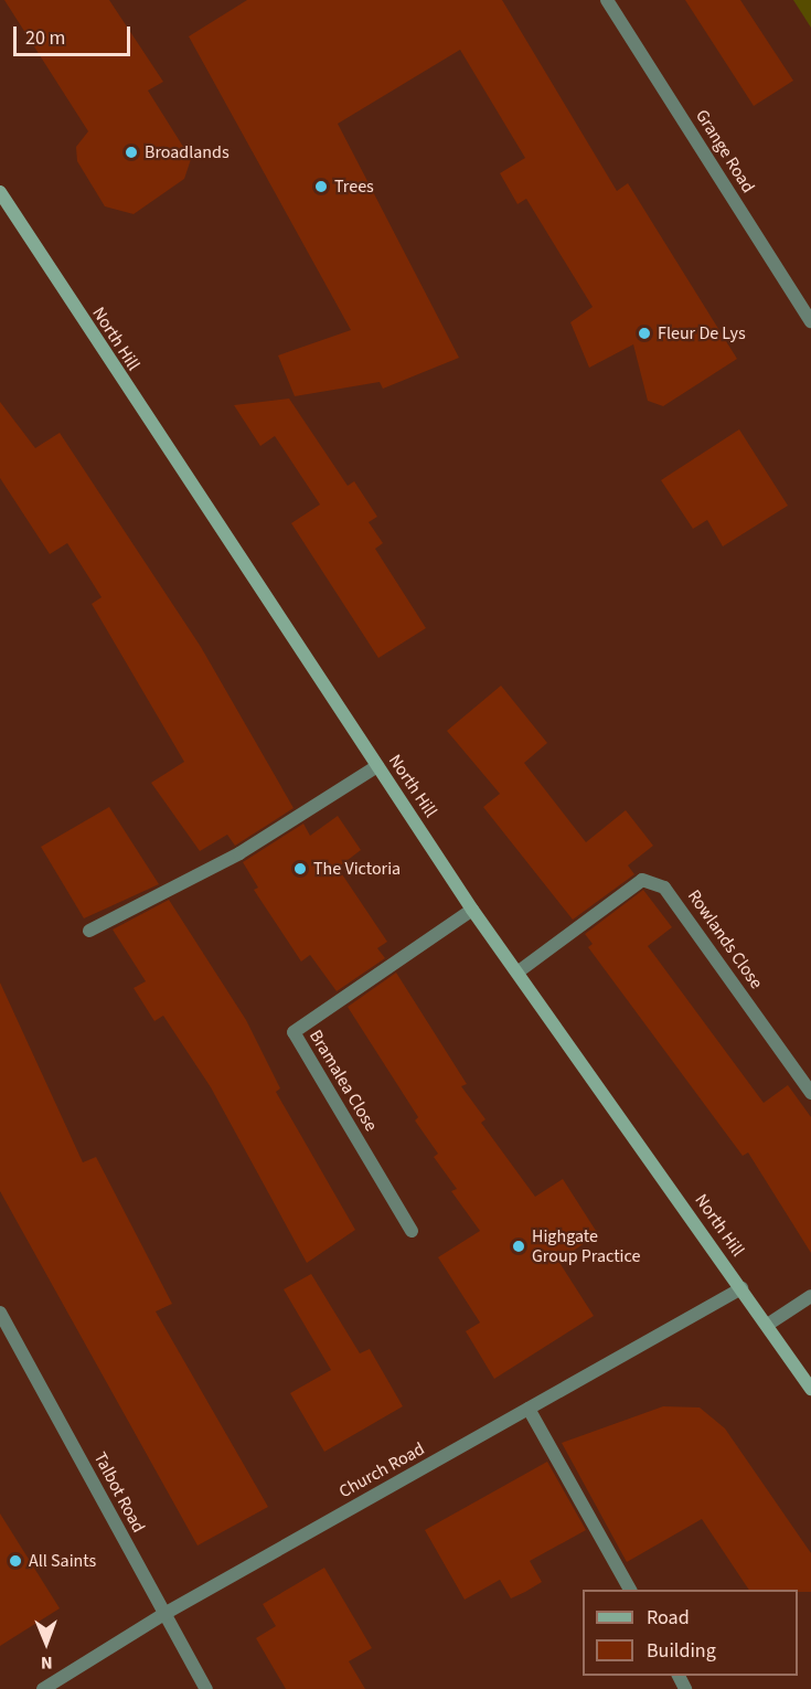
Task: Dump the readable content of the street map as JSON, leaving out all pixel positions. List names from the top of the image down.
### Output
{
  "streets": {
    "main road": ["North Hill"],
    "street": [
      "Grange Road",
      "Rowlands Close",
      "Bramalea Close",
      "Church Road",
      "Talbot Road"
    ]
  },
  "crossings": [
    ["North Hill", "Rowlands Close"],
    ["North Hill", "Bramalea Close"],
    ["North Hill", "Church Road"],
    ["Church Road", "Talbot Road"]
  ],
  "places": [
    "Broadlands",
    "Trees",
    "Fleur De Lys",
    "The Victoria",
    "Highgate Group Practice",
    "All Saints"
  ],
  "legend": ["Road", "Building"],
  "scale_bar": "20 m",
  "north": "bottom"
}
